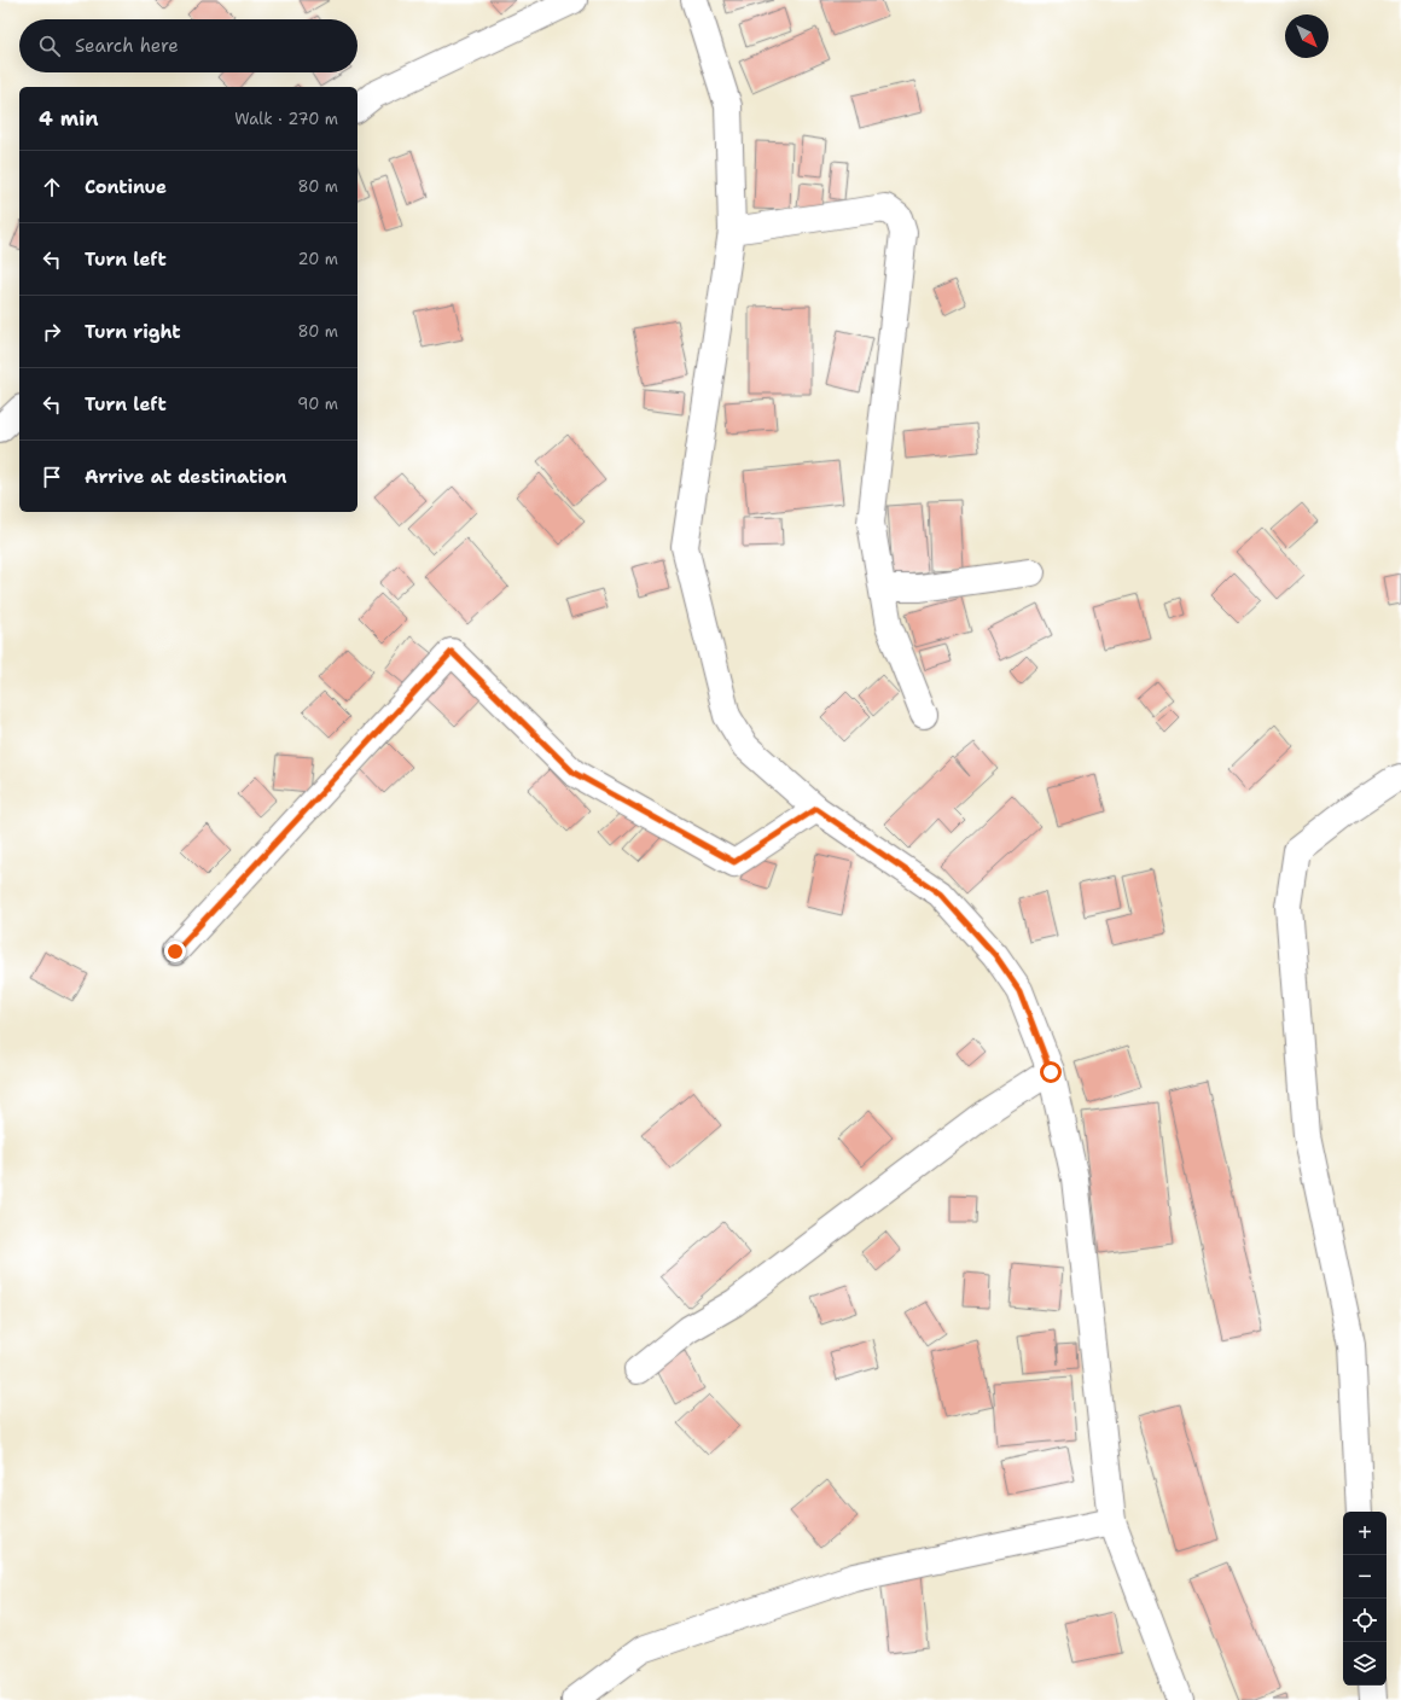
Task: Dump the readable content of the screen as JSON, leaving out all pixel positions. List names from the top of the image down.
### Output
{
  "north": "bottom right",
  "page": {
    "search": "Search here",
    "heading": ["4 min", "Walk · 270 m"],
    "list": [
      ["Continue", "80 m"],
      ["Turn left", "20 m"],
      ["Turn right", "80 m"],
      ["Turn left", "90 m"],
      "Arrive at destination"
    ],
    "map_buttons": ["+", "−"]
  }
}
